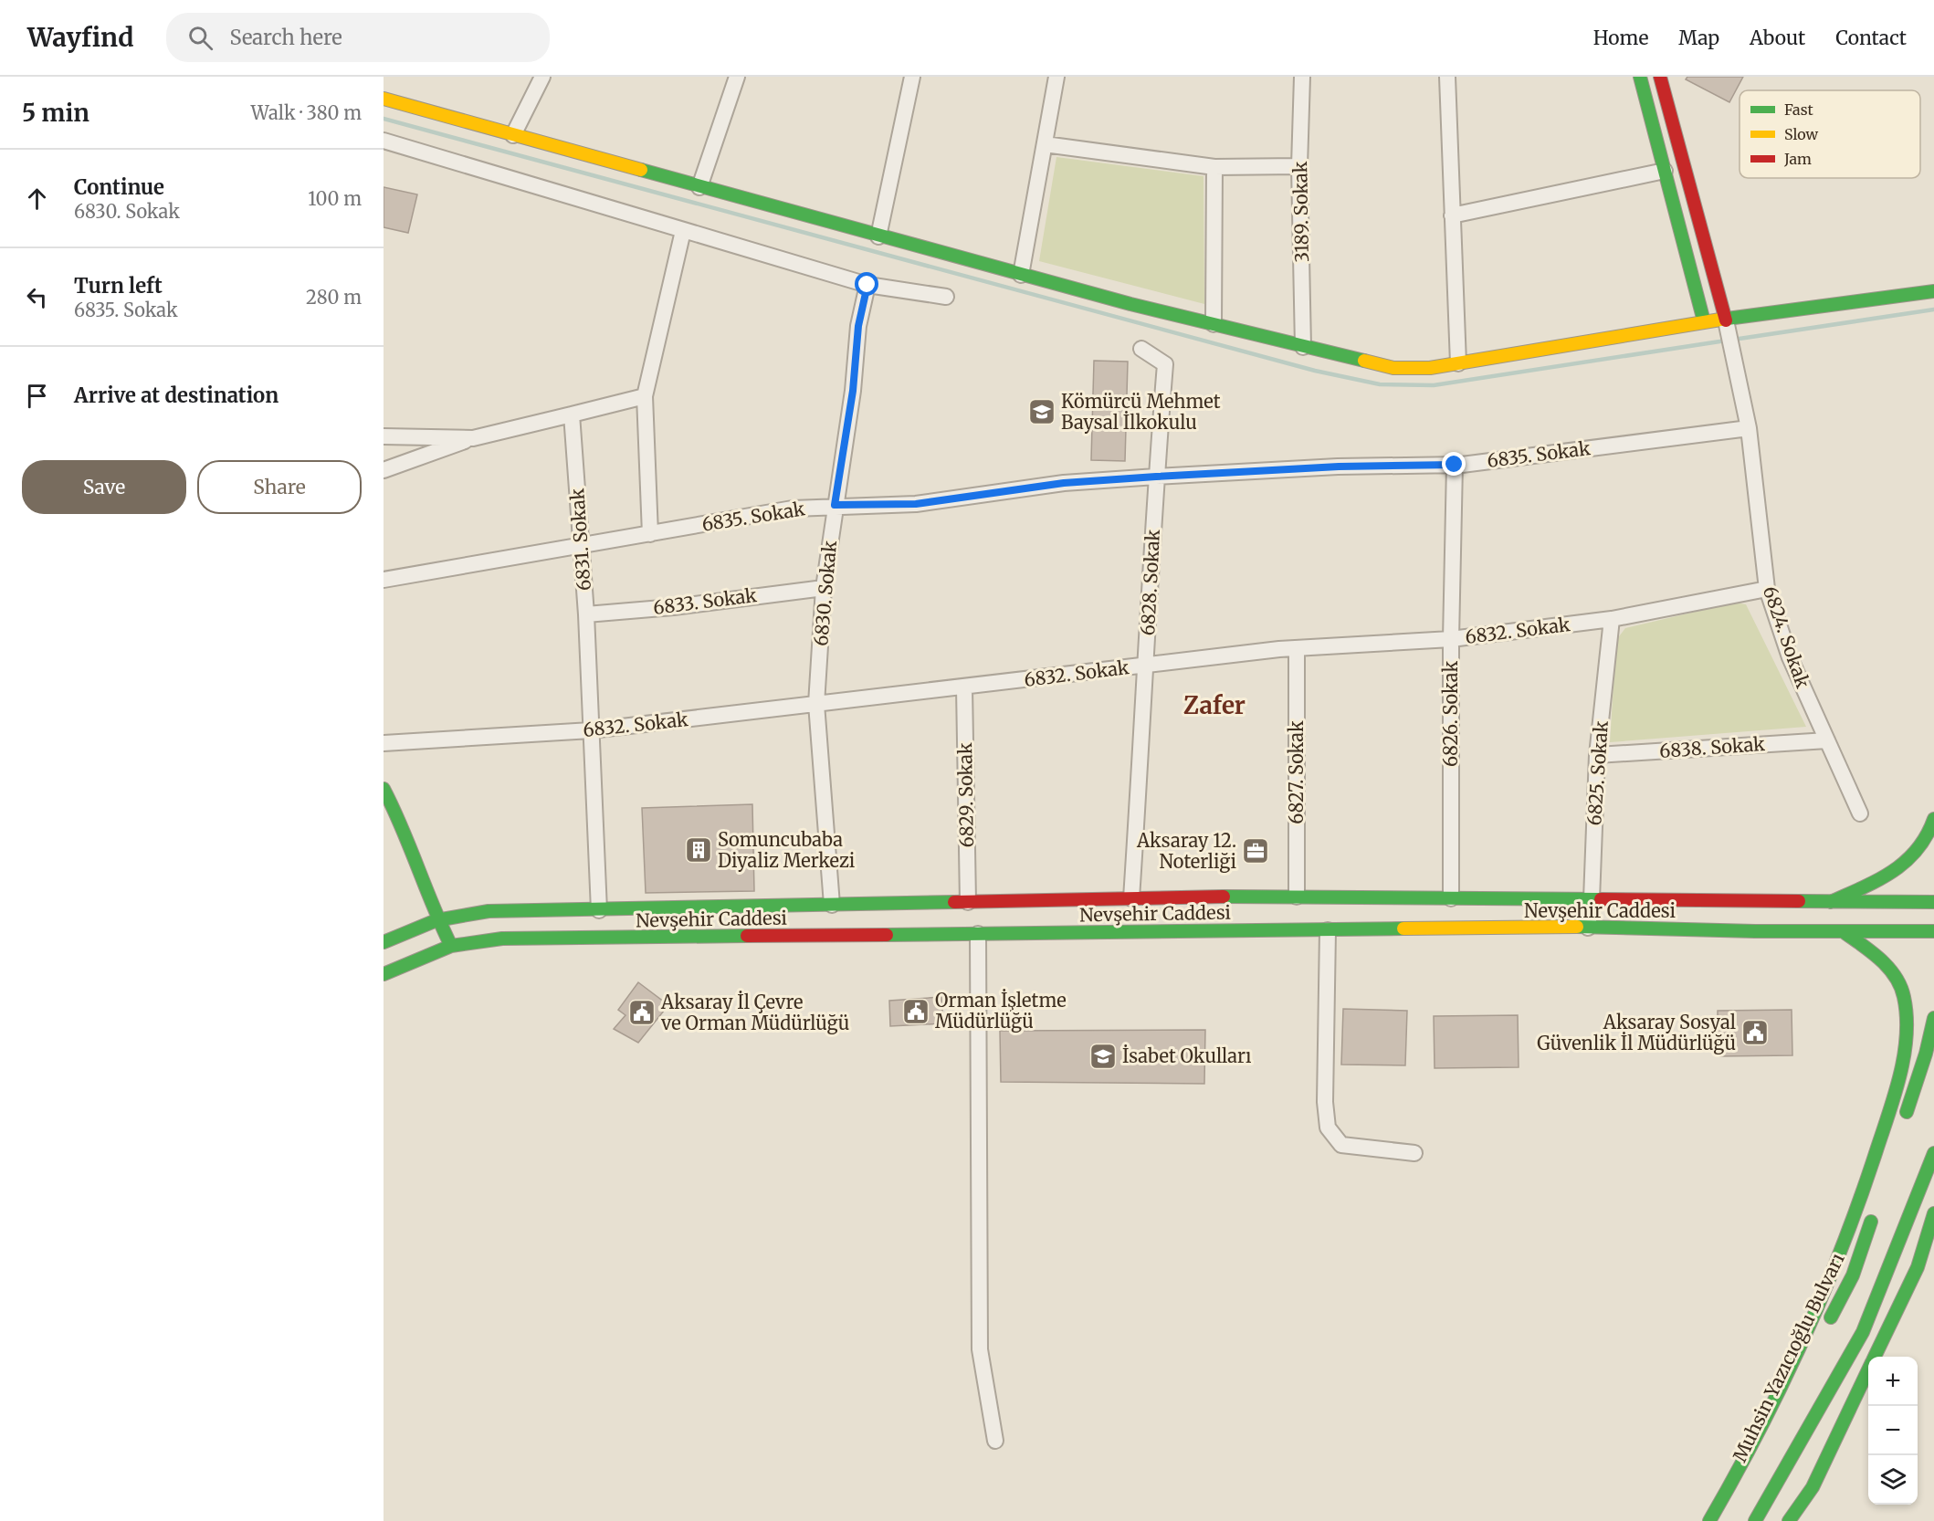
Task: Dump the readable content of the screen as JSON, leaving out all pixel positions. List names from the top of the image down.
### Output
{
  "streets": {
    "main road": ["Nevşehir Caddesi", "Muhsin Yazıcıoğlu Bulvarı"],
    "street": [
      "3189. Sokak",
      "6835. Sokak",
      "6831. Sokak",
      "6828. Sokak",
      "6830. Sokak",
      "6833. Sokak",
      "6832. Sokak",
      "6824. Sokak",
      "6826. Sokak",
      "6838. Sokak",
      "6827. Sokak",
      "6825. Sokak",
      "6829. Sokak"
    ]
  },
  "crossings": [
    ["6835. Sokak", "6831. Sokak"],
    ["6835. Sokak", "6828. Sokak"],
    ["6835. Sokak", "6830. Sokak"],
    ["6835. Sokak", "6824. Sokak"],
    ["6835. Sokak", "6826. Sokak"],
    ["6831. Sokak", "6833. Sokak"],
    ["6831. Sokak", "6832. Sokak"],
    ["6831. Sokak", "Nevşehir Caddesi"],
    ["6828. Sokak", "6832. Sokak"],
    ["6828. Sokak", "Nevşehir Caddesi"],
    ["6830. Sokak", "6833. Sokak"],
    ["6830. Sokak", "6832. Sokak"],
    ["6830. Sokak", "Nevşehir Caddesi"],
    ["6832. Sokak", "6824. Sokak"],
    ["6832. Sokak", "6826. Sokak"],
    ["6832. Sokak", "6827. Sokak"],
    ["6832. Sokak", "6825. Sokak"],
    ["6832. Sokak", "6829. Sokak"],
    ["6824. Sokak", "6838. Sokak"],
    ["6826. Sokak", "Nevşehir Caddesi"],
    ["6838. Sokak", "6825. Sokak"],
    ["6827. Sokak", "Nevşehir Caddesi"],
    ["6825. Sokak", "Nevşehir Caddesi"],
    ["6829. Sokak", "Nevşehir Caddesi"]
  ],
  "districts": ["Zafer"],
  "places": {
    "school or university": ["Kömürcü Mehmet Baysal İlkokulu", "İsabet Okulları"],
    "building": ["Somuncubaba Diyaliz Merkezi"],
    "office": ["Aksaray 12. Noterliği"],
    "public building": ["Orman İşletme Müdürlüğü", "Aksaray İl Çevre ve Orman Müdürlüğü", "Aksaray Sosyal Güvenlik İl Müdürlüğü"]
  },
  "legend": ["Fast", "Slow", "Jam"],
  "page": {
    "header": "Wayfind",
    "search": "Search here",
    "nav": [
      "Home",
      "Map",
      "About",
      "Contact"
    ],
    "heading": ["5 min", "Walk · 380 m"],
    "list": [
      ["Continue", "6830. Sokak", "100 m"],
      ["Turn left", "6835. Sokak", "280 m"],
      "Arrive at destination"
    ],
    "buttons": ["Save", "Share"],
    "map_buttons": ["+", "−"]
  }
}
